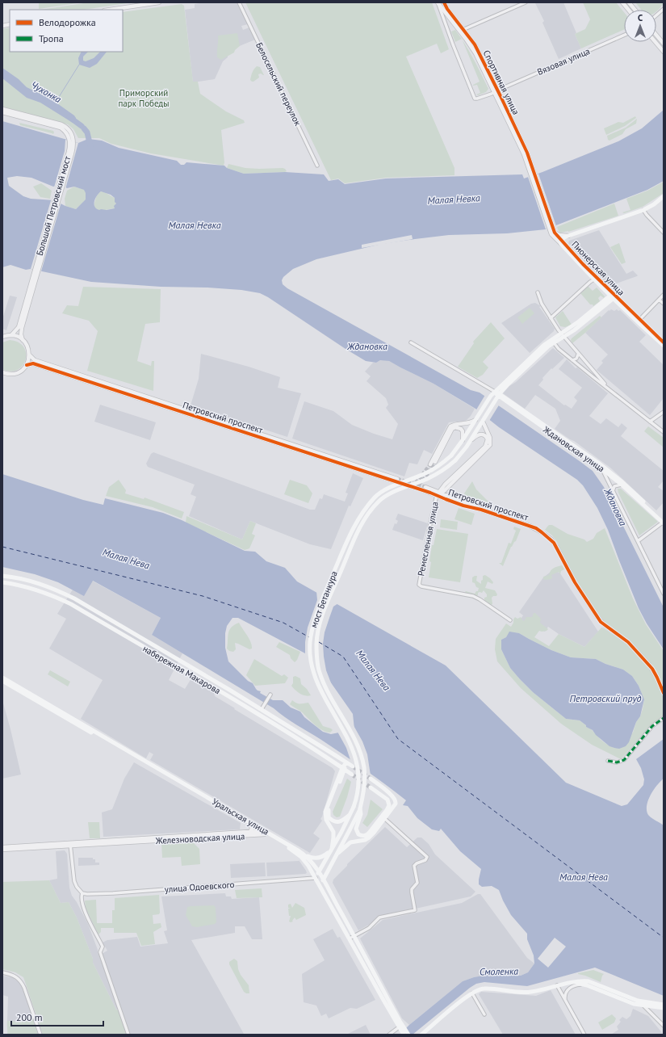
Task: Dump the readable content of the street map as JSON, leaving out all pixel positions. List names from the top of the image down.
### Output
{
  "streets": {
    "main road": [
      "Пионерская улица",
      "Ждановская улица",
      "мост Бетанкура",
      "набережная Макарова",
      "Уральская улица",
      "улица Одоевского"
    ],
    "street": [
      "Вязовая улица",
      "Спортивная улица",
      "Белосельский переулок",
      "Большой Петровский мост",
      "Петровский проспект",
      "Ремесленная улица",
      "Железноводская улица"
    ]
  },
  "crossings": [
    ["Вязовая улица", "Спортивная улица"],
    ["Петровский проспект", "Ремесленная улица"],
    ["Уральская улица", "Железноводская улица"],
    ["Уральская улица", "улица Одоевского"]
  ],
  "water": [
    "Чухонка",
    "Малая Невка",
    "Ждановка",
    "Малая Нева",
    "Петровский пруд",
    "Смоленка"
  ],
  "parks": ["Приморский парк Победы"],
  "legend": ["Велодорожка", "Тропа"],
  "scale_bar": "200 m",
  "north": "top"
}
